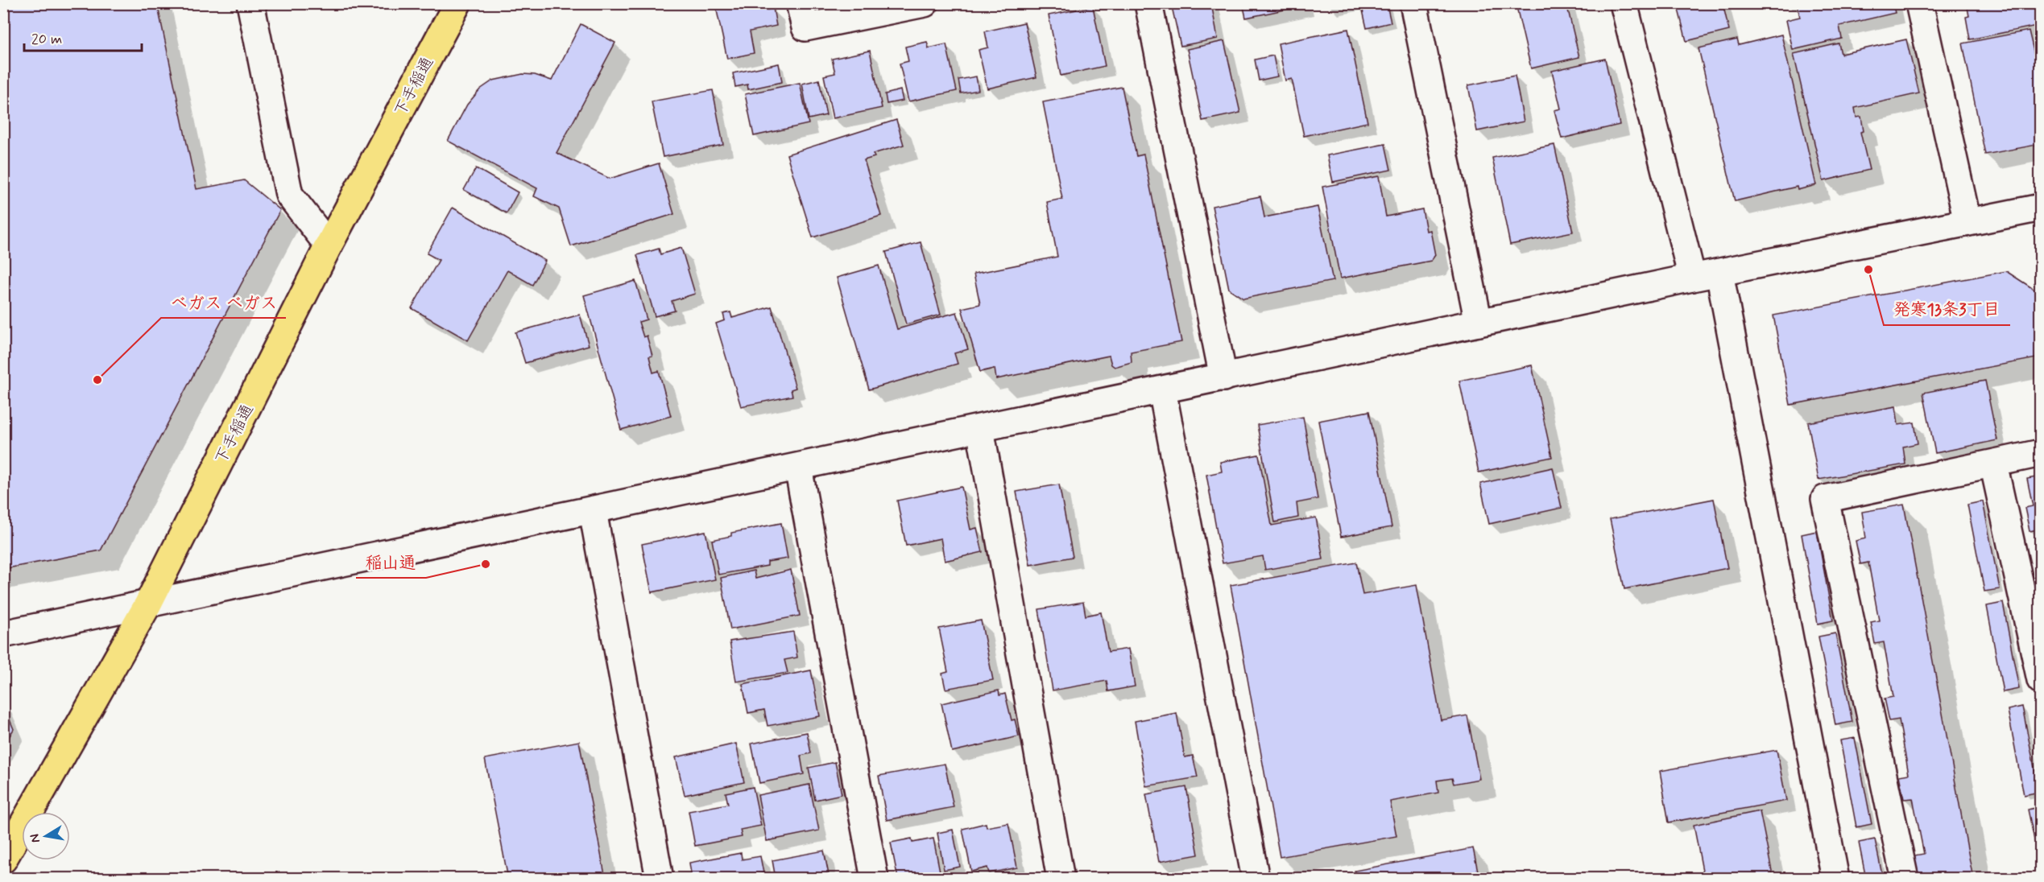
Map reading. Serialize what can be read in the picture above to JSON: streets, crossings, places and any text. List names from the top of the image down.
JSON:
{
  "streets": {
    "main road": ["下手稲通"]
  },
  "places": ["発寒13条3丁目", "ベガス ベガス", "稲山通"],
  "scale_bar": "20 m",
  "north": "left"
}
